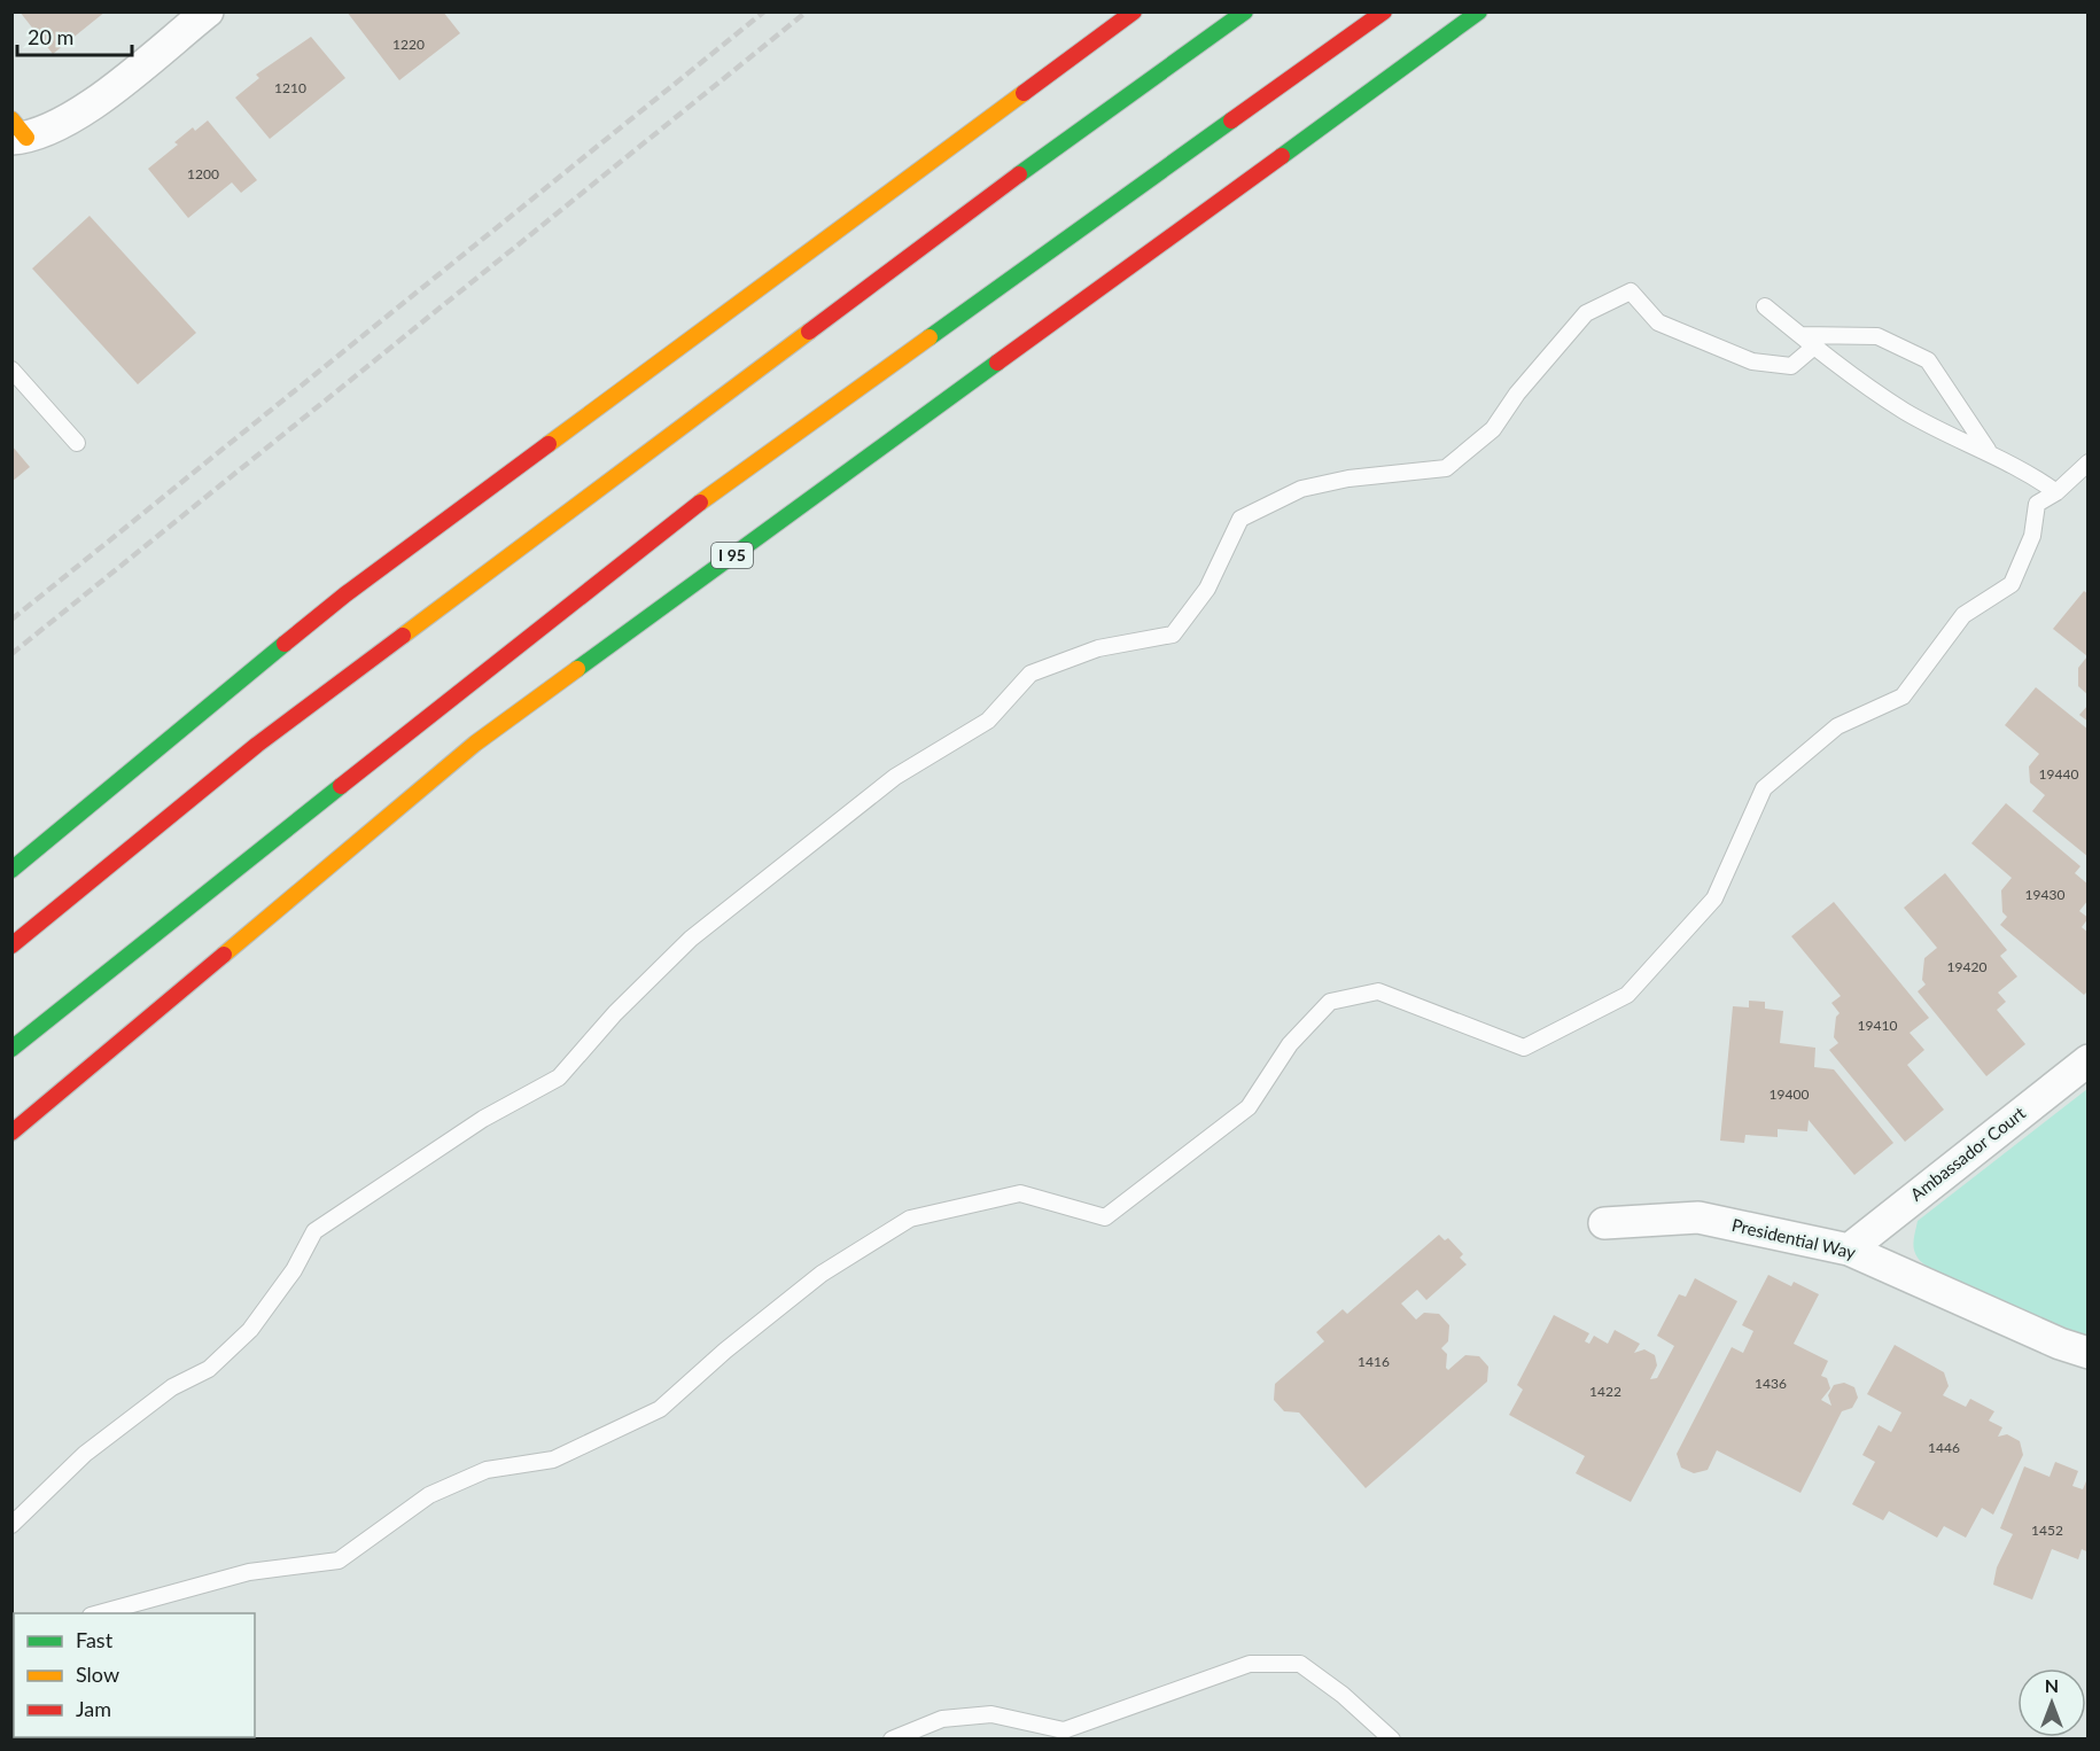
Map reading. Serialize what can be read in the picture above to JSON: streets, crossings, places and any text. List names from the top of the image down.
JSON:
{
  "streets": {
    "highway": ["I 95"],
    "street": ["Ambassador Court", "Presidential Way"]
  },
  "crossings": [
    ["Ambassador Court", "Presidential Way"]
  ],
  "house_numbers": [
    "1220",
    "1210",
    "1200",
    "19440",
    "19430",
    "19420",
    "19410",
    "19400",
    "1416",
    "1436",
    "1422",
    "1446",
    "1452"
  ],
  "legend": ["Fast", "Slow", "Jam"],
  "scale_bar": "20 m",
  "north": "top"
}
